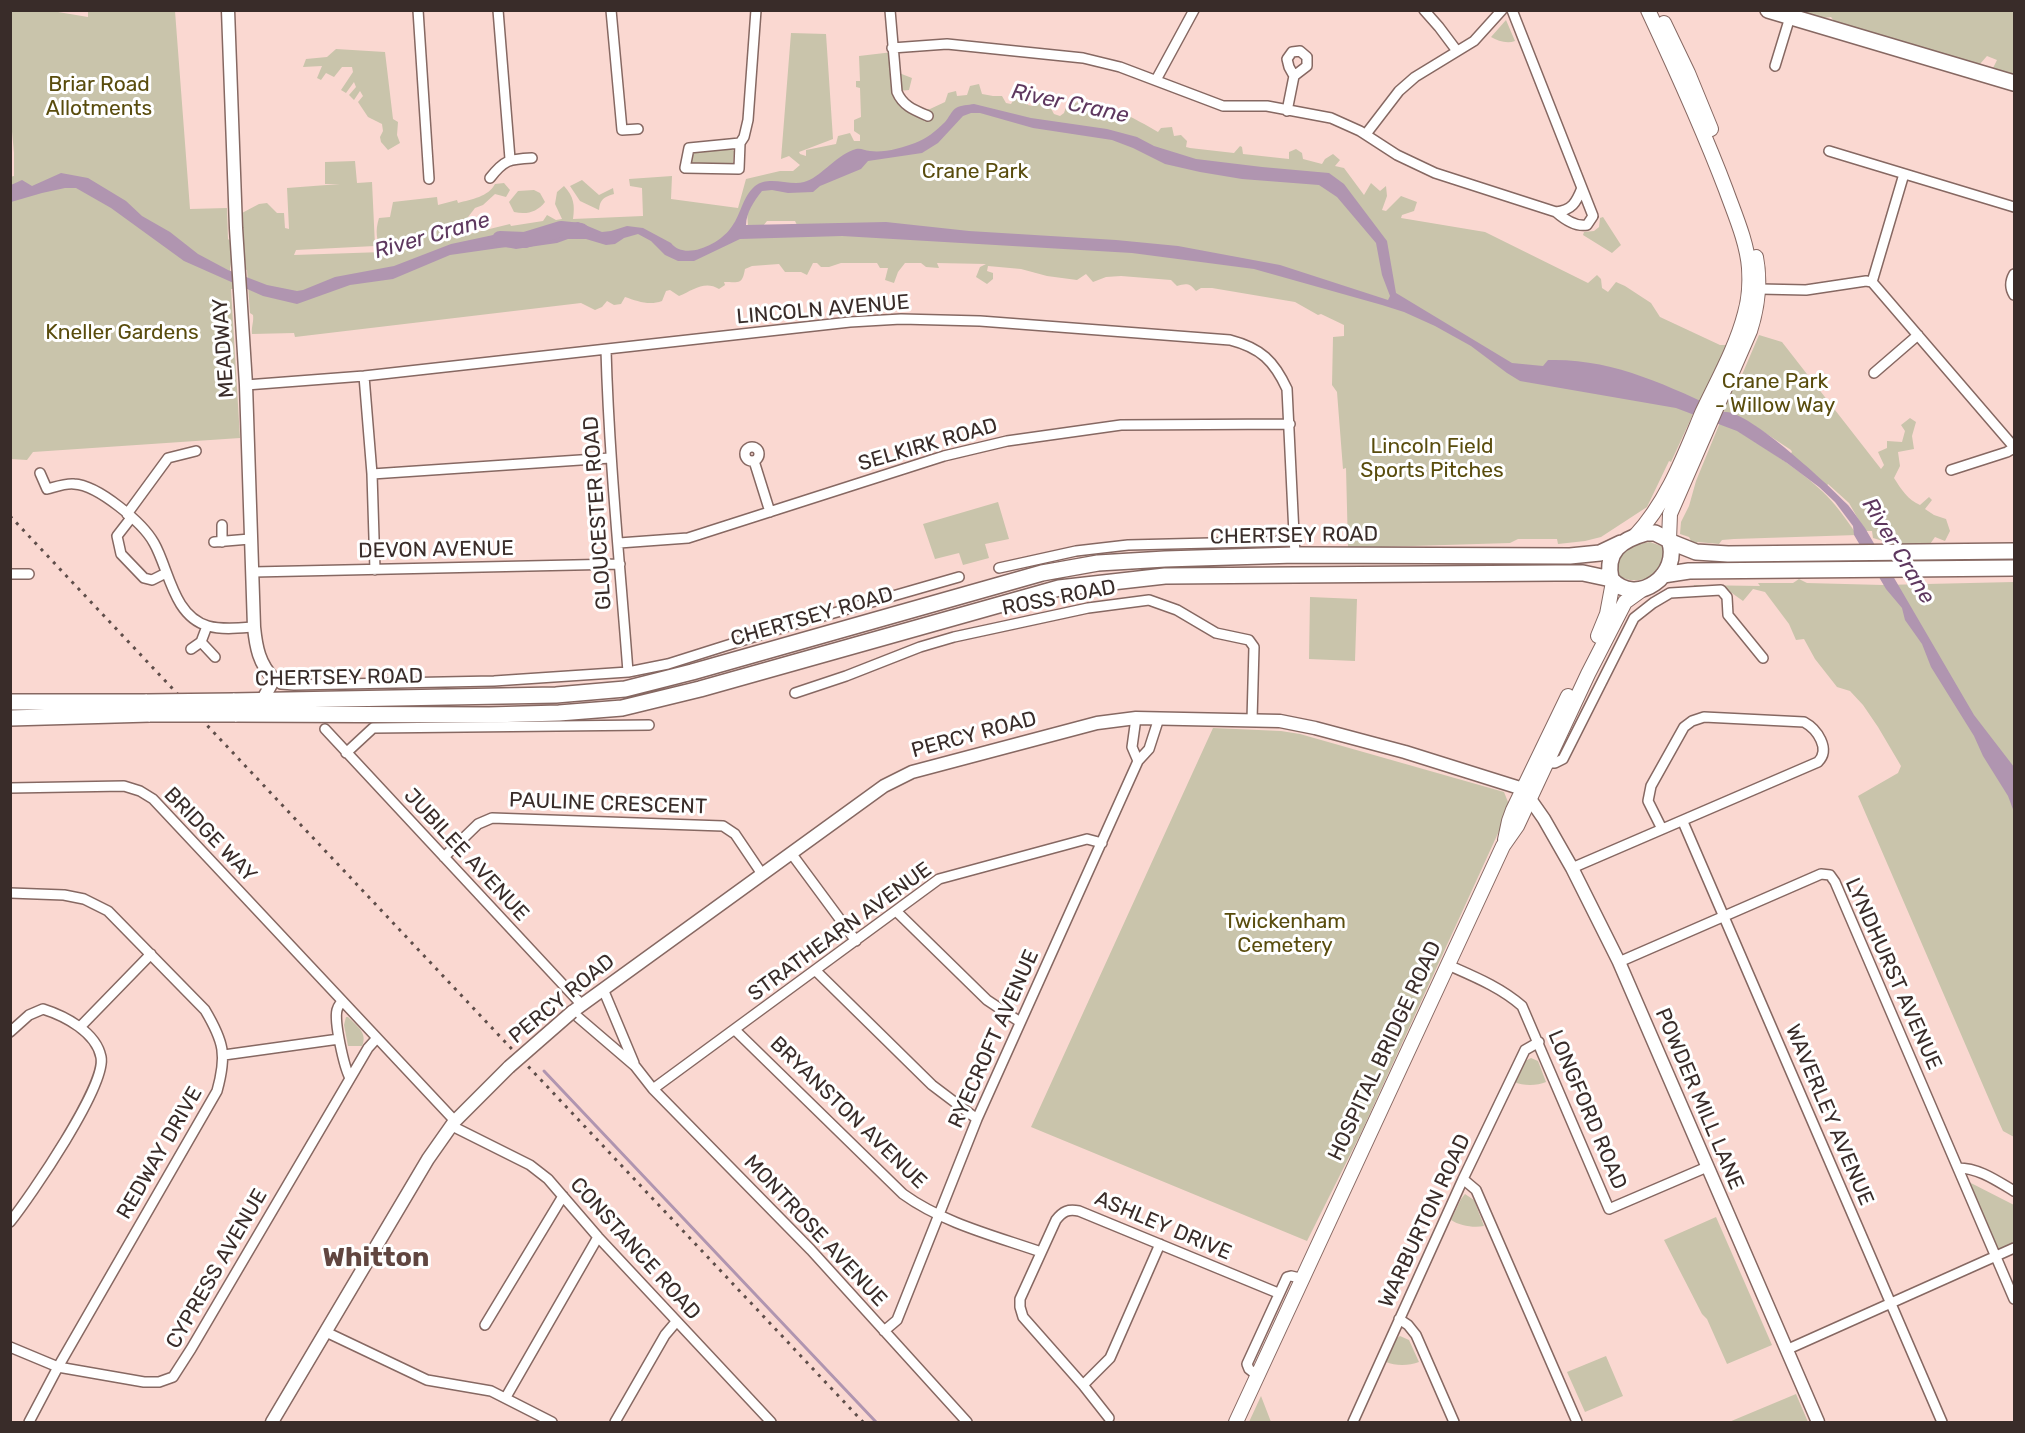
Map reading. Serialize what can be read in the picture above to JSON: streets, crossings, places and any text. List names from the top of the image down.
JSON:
{
  "streets": {
    "main road": ["CHERTSEY ROAD", "HOSPITAL BRIDGE ROAD"],
    "street": [
      "LINCOLN AVENUE",
      "MEADWAY",
      "SELKIRK ROAD",
      "GLOUCESTER ROAD",
      "DEVON AVENUE",
      "ROSS ROAD",
      "PERCY ROAD",
      "PAULINE CRESCENT",
      "BRIDGE WAY",
      "JUBILEE AVENUE",
      "STRATHEARN AVENUE",
      "LYNDHURST AVENUE",
      "RYECROFT AVENUE",
      "POWDER MILL LANE",
      "LONGFORD ROAD",
      "BRYANSTON AVENUE",
      "WAVERLEY AVENUE",
      "REDWAY DRIVE",
      "WARBURTON ROAD",
      "ASHLEY DRIVE",
      "MONTROSE AVENUE",
      "CONSTANCE ROAD",
      "CYPRESS AVENUE"
    ]
  },
  "crossings": [
    ["LINCOLN AVENUE", "MEADWAY"],
    ["LINCOLN AVENUE", "SELKIRK ROAD"],
    ["LINCOLN AVENUE", "GLOUCESTER ROAD"],
    ["LINCOLN AVENUE", "CHERTSEY ROAD"],
    ["MEADWAY", "CHERTSEY ROAD"],
    ["MEADWAY", "DEVON AVENUE"],
    ["SELKIRK ROAD", "GLOUCESTER ROAD"],
    ["GLOUCESTER ROAD", "CHERTSEY ROAD"],
    ["GLOUCESTER ROAD", "DEVON AVENUE"],
    ["CHERTSEY ROAD", "HOSPITAL BRIDGE ROAD"],
    ["ROSS ROAD", "PERCY ROAD"],
    ["PERCY ROAD", "PAULINE CRESCENT"],
    ["PERCY ROAD", "BRIDGE WAY"],
    ["PERCY ROAD", "JUBILEE AVENUE"],
    ["PERCY ROAD", "RYECROFT AVENUE"],
    ["PERCY ROAD", "HOSPITAL BRIDGE ROAD"],
    ["PERCY ROAD", "POWDER MILL LANE"],
    ["PERCY ROAD", "MONTROSE AVENUE"],
    ["PERCY ROAD", "CONSTANCE ROAD"],
    ["PAULINE CRESCENT", "JUBILEE AVENUE"],
    ["BRIDGE WAY", "CONSTANCE ROAD"],
    ["BRIDGE WAY", "CYPRESS AVENUE"],
    ["JUBILEE AVENUE", "MONTROSE AVENUE"],
    ["STRATHEARN AVENUE", "RYECROFT AVENUE"],
    ["STRATHEARN AVENUE", "BRYANSTON AVENUE"],
    ["STRATHEARN AVENUE", "MONTROSE AVENUE"],
    ["LYNDHURST AVENUE", "POWDER MILL LANE"],
    ["LYNDHURST AVENUE", "WAVERLEY AVENUE"],
    ["RYECROFT AVENUE", "BRYANSTON AVENUE"],
    ["RYECROFT AVENUE", "MONTROSE AVENUE"],
    ["HOSPITAL BRIDGE ROAD", "POWDER MILL LANE"],
    ["HOSPITAL BRIDGE ROAD", "LONGFORD ROAD"],
    ["POWDER MILL LANE", "LONGFORD ROAD"],
    ["LONGFORD ROAD", "WARBURTON ROAD"],
    ["BRYANSTON AVENUE", "ASHLEY DRIVE"],
    ["REDWAY DRIVE", "CYPRESS AVENUE"]
  ],
  "districts": ["Whitton"],
  "water": ["River Crane"],
  "parks": [
    "Briar Road Allotments",
    "Crane Park",
    "Kneller Gardens",
    "Crane Park - Willow Way",
    "Lincoln Field Sports Pitches",
    "Twickenham Cemetery"
  ]
}
